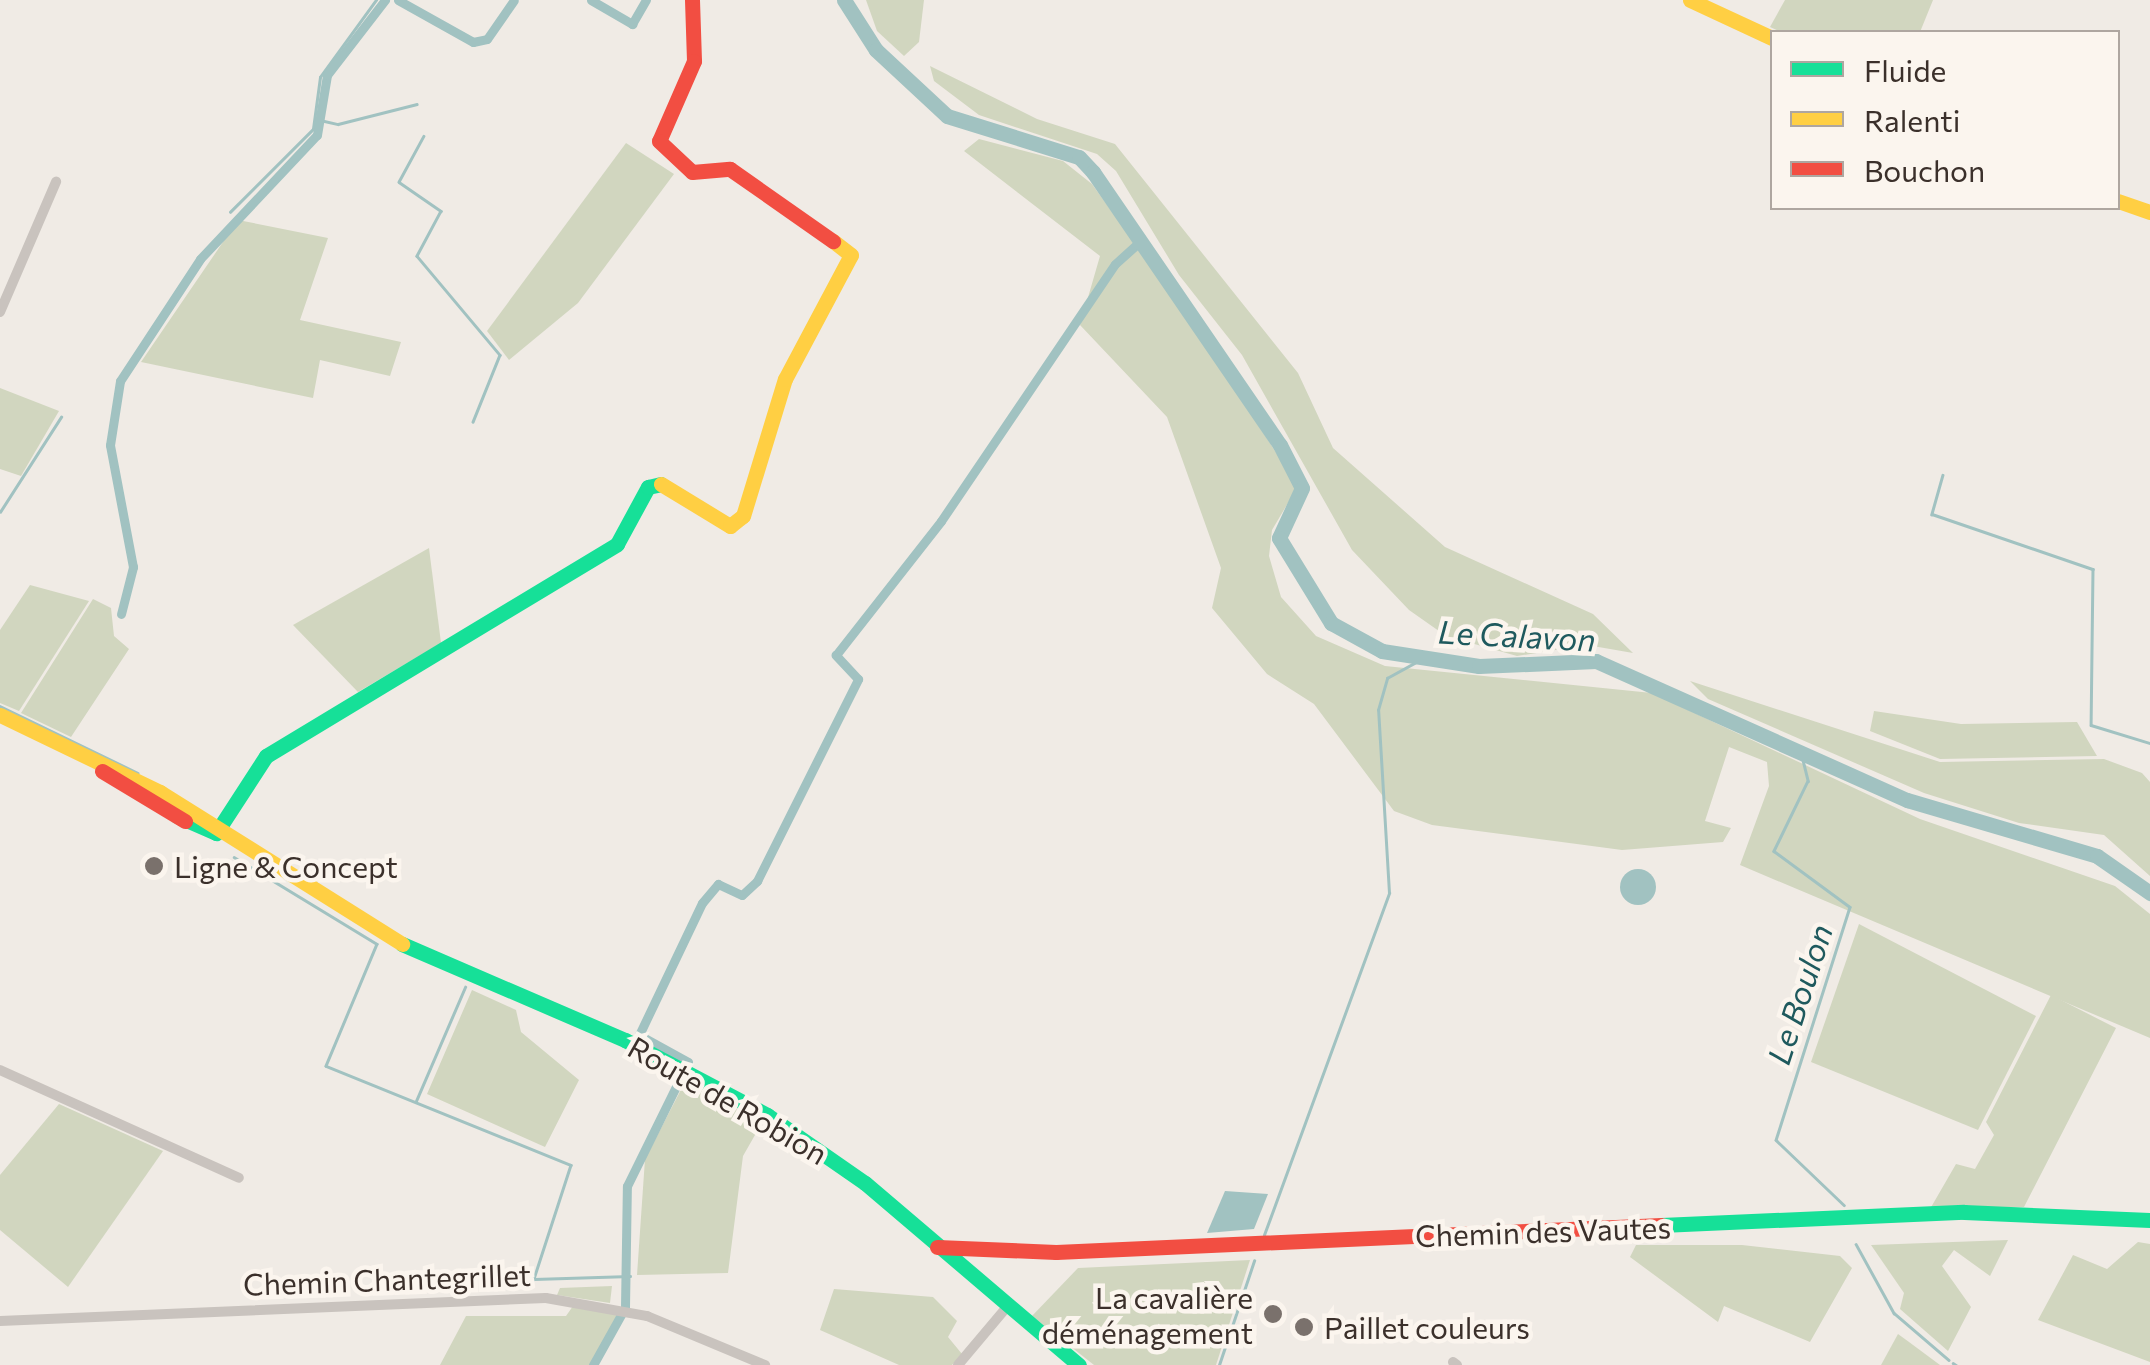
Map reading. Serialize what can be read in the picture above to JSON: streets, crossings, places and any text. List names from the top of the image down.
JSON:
{
  "streets": {
    "street": ["Route de Robion", "Chemin des Vautes", "Chemin Chantegrillet"]
  },
  "crossings": [
    ["Route de Robion", "Chemin des Vautes"]
  ],
  "water": ["Le Calavon", "Le Boulon"],
  "places": ["Ligne & Concept", "La cavalière déménagement", "Paillet couleurs"],
  "legend": ["Fluide", "Ralenti", "Bouchon"]
}
